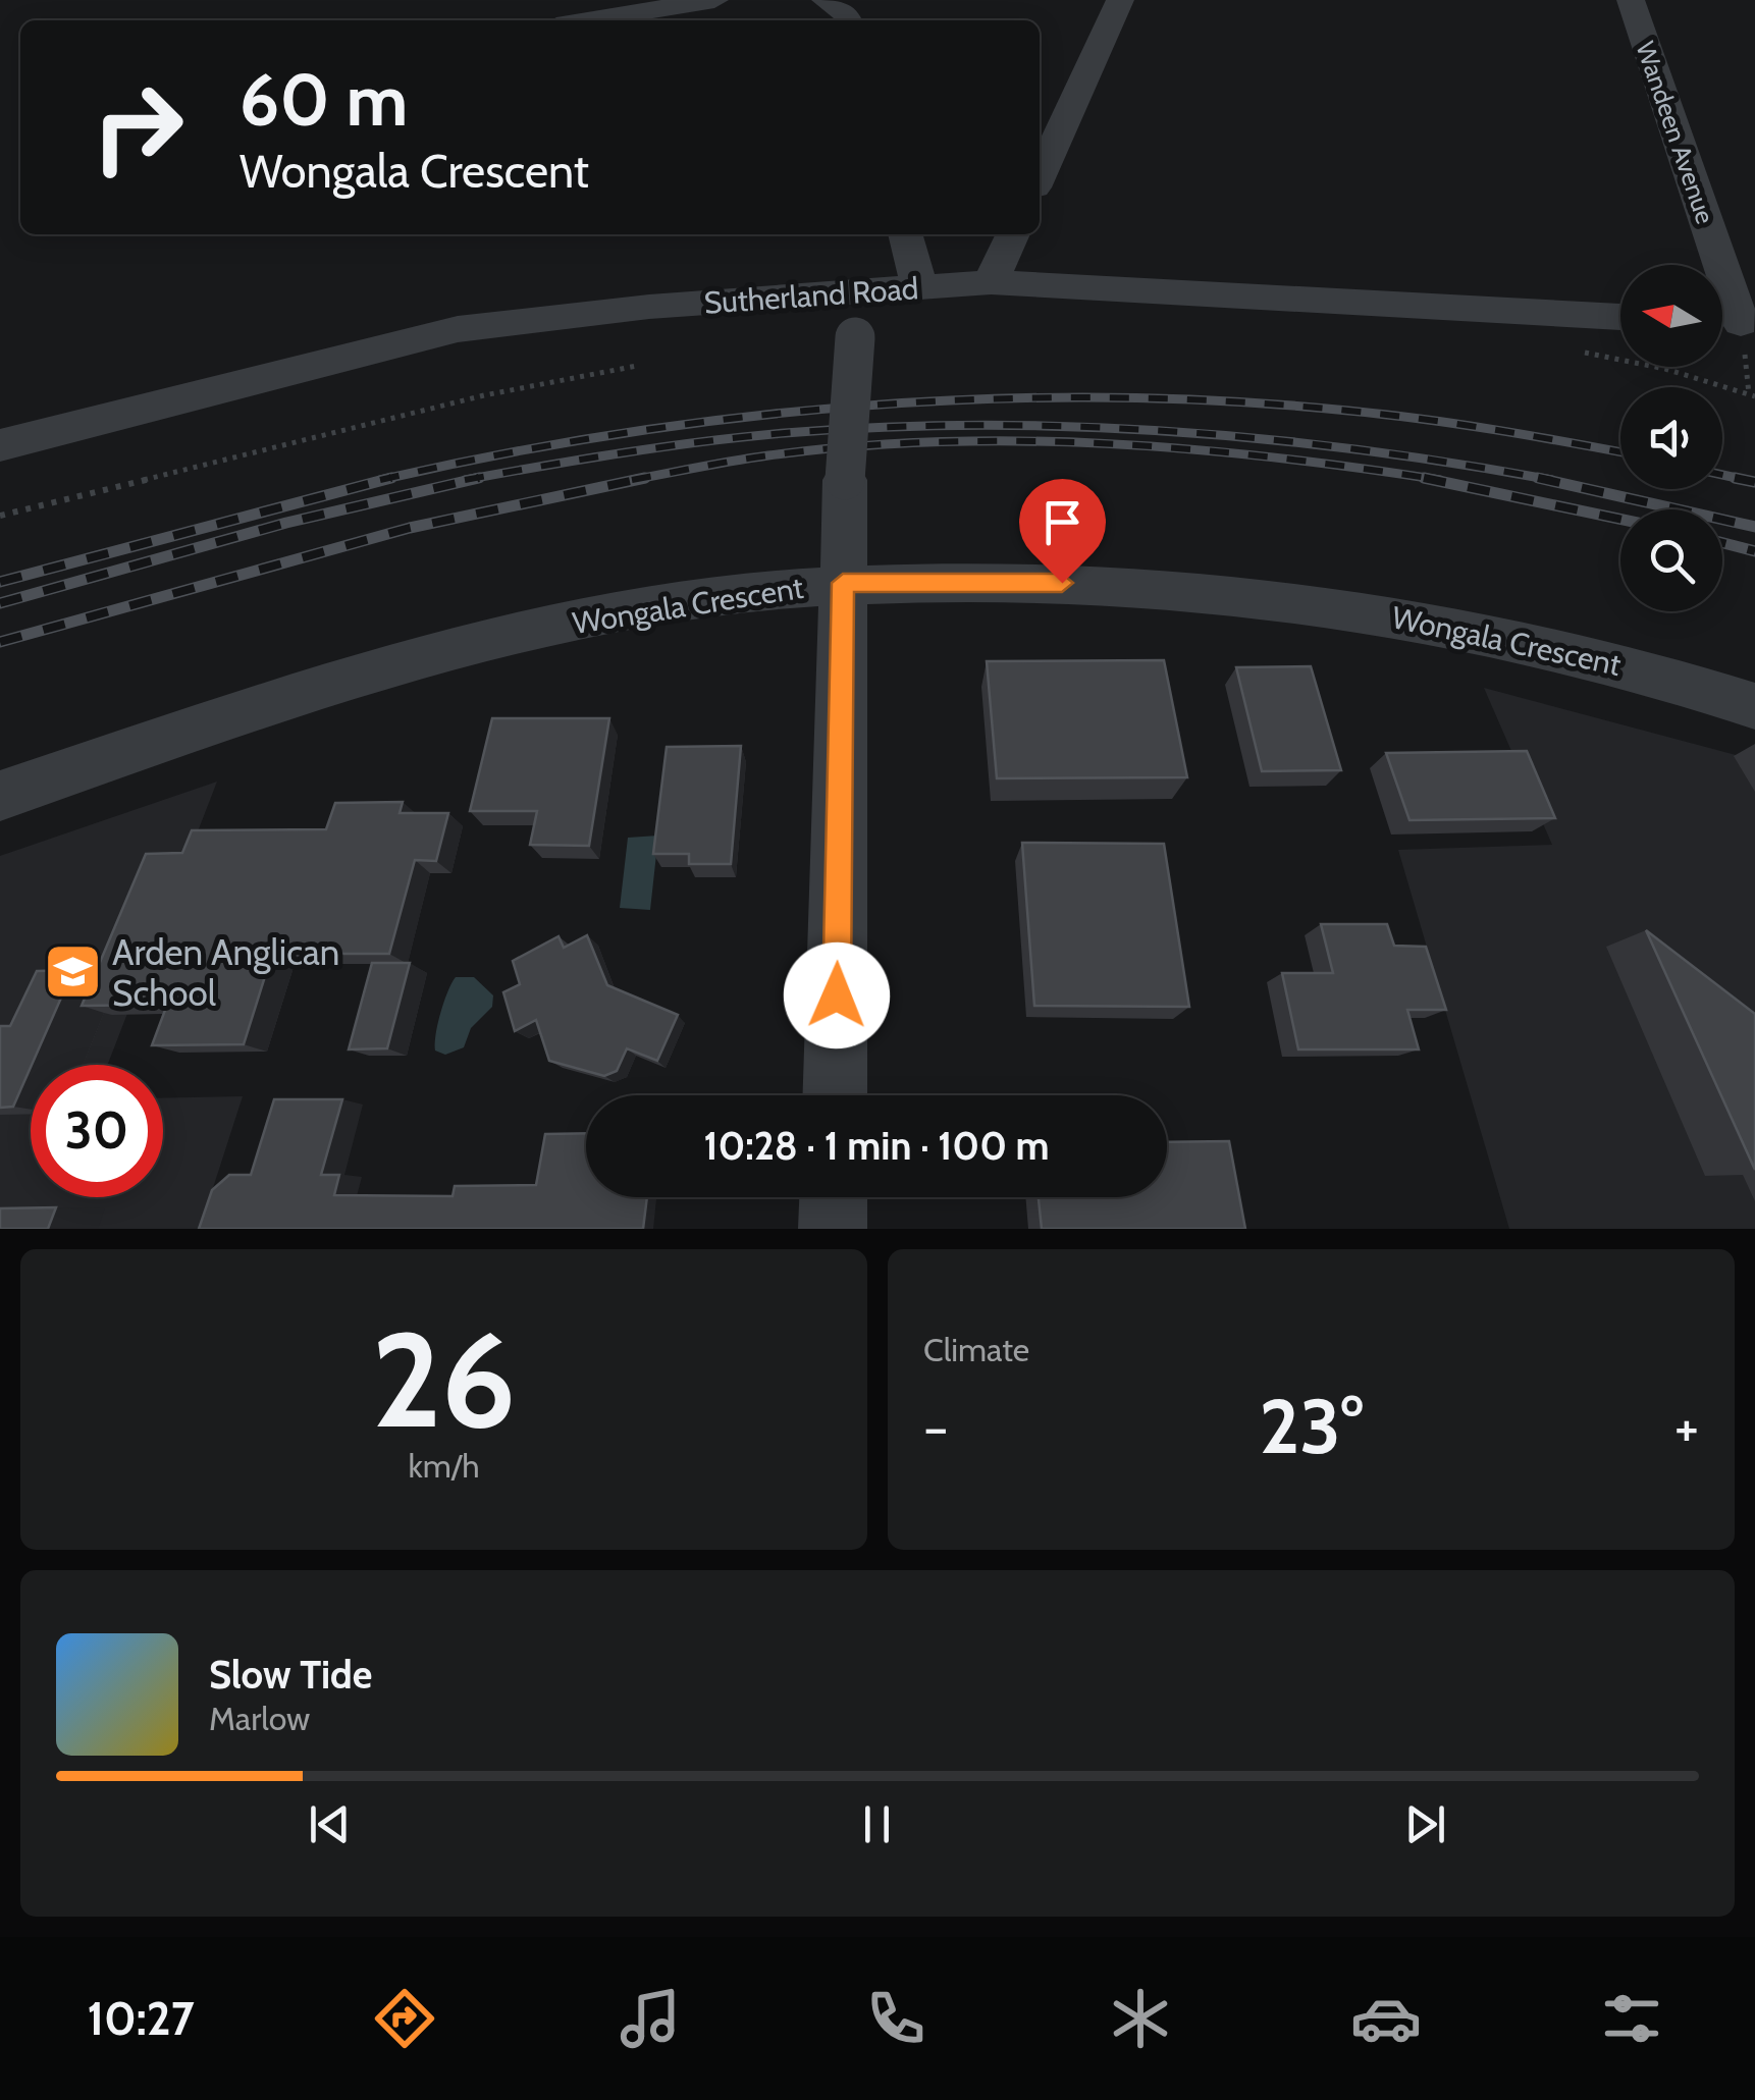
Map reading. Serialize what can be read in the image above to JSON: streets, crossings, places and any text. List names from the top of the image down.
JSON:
{
  "streets": {
    "street": ["Wandeen Avenue", "Sutherland Road", "Wongala Crescent"]
  },
  "places": {
    "school or university": ["Arden Anglican School"]
  },
  "north": "left",
  "page": {
    "turn": ["60 m", "Wongala Crescent"],
    "limit": "30",
    "trip": "10:28 · 1 min · 100 m",
    "tile": [
      ["26", "km/h"],
      "Climate"
    ],
    "heat": ["−", "23°", "+"],
    "song": ["Slow Tide", "Marlow"],
    "tabs": "10:27"
  }
}
